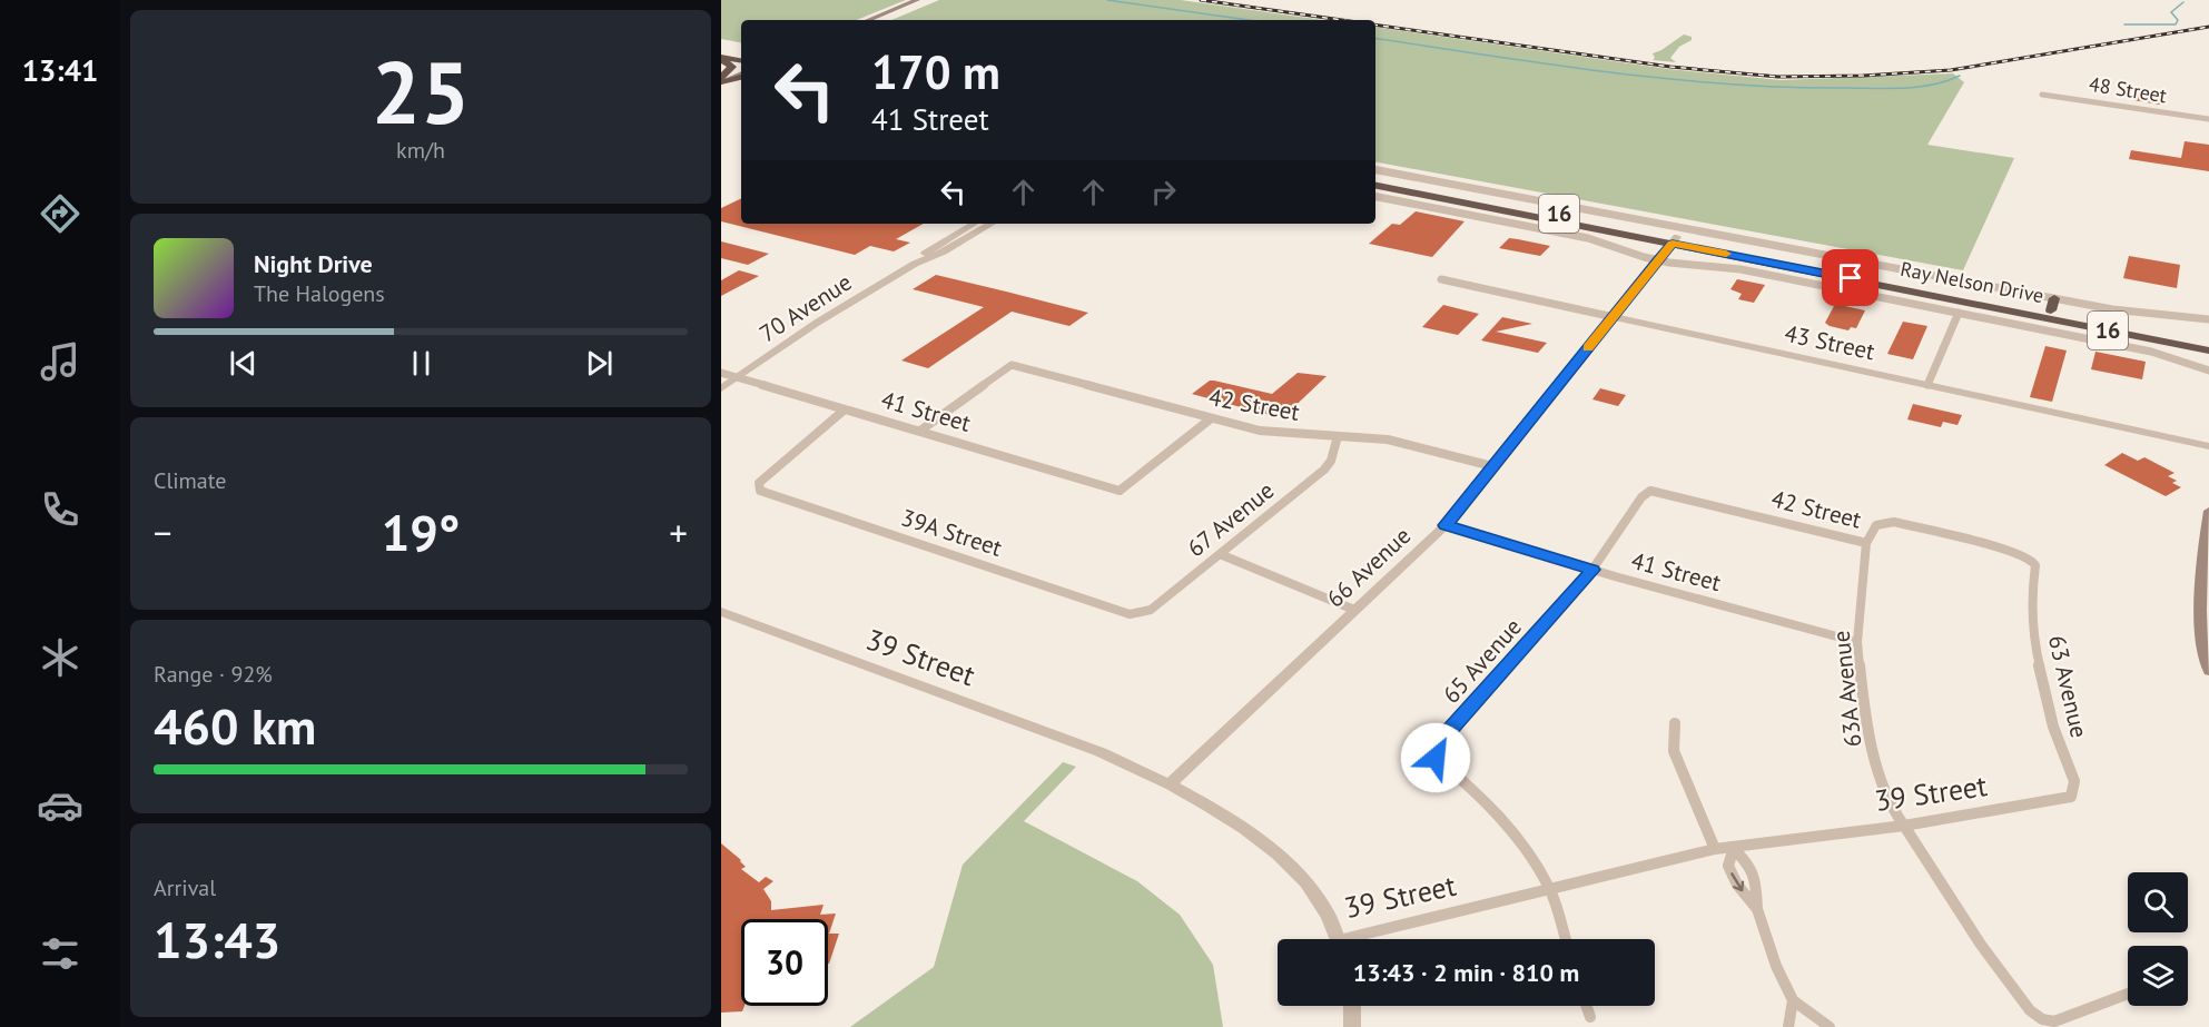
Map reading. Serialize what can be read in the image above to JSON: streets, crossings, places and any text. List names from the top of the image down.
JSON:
{
  "streets": {
    "highway": ["16", "Ray Nelson Drive"],
    "street": [
      "48 Street",
      "70 Avenue",
      "43 Street",
      "42 Street",
      "41 Street",
      "67 Avenue",
      "39A Street",
      "66 Avenue",
      "39 Street",
      "65 Avenue",
      "63 Avenue",
      "63A Avenue"
    ]
  },
  "crossings": [
    ["Ray Nelson Drive", "66 Avenue"],
    ["70 Avenue", "41 Street"],
    ["43 Street", "66 Avenue"],
    ["42 Street", "41 Street"],
    ["42 Street", "67 Avenue"],
    ["42 Street", "66 Avenue"],
    ["42 Street", "65 Avenue"],
    ["42 Street", "63 Avenue"],
    ["42 Street", "63A Avenue"],
    ["41 Street", "39A Street"],
    ["41 Street", "66 Avenue"],
    ["41 Street", "65 Avenue"],
    ["41 Street", "63A Avenue"],
    ["67 Avenue", "39A Street"],
    ["66 Avenue", "39 Street"],
    ["39 Street", "65 Avenue"],
    ["39 Street", "63 Avenue"],
    ["39 Street", "63A Avenue"]
  ],
  "page": {
    "tabs": "13:41",
    "tile": [
      ["25", "km/h"],
      "Climate",
      ["Range · 92%", "460 km"],
      ["Arrival", "13:43"]
    ],
    "turn": ["170 m", "41 Street"],
    "song": ["Night Drive", "The Halogens"],
    "heat": ["−", "19°", "+"],
    "limit": "30",
    "trip": "13:43 · 2 min · 810 m"
  }
}
